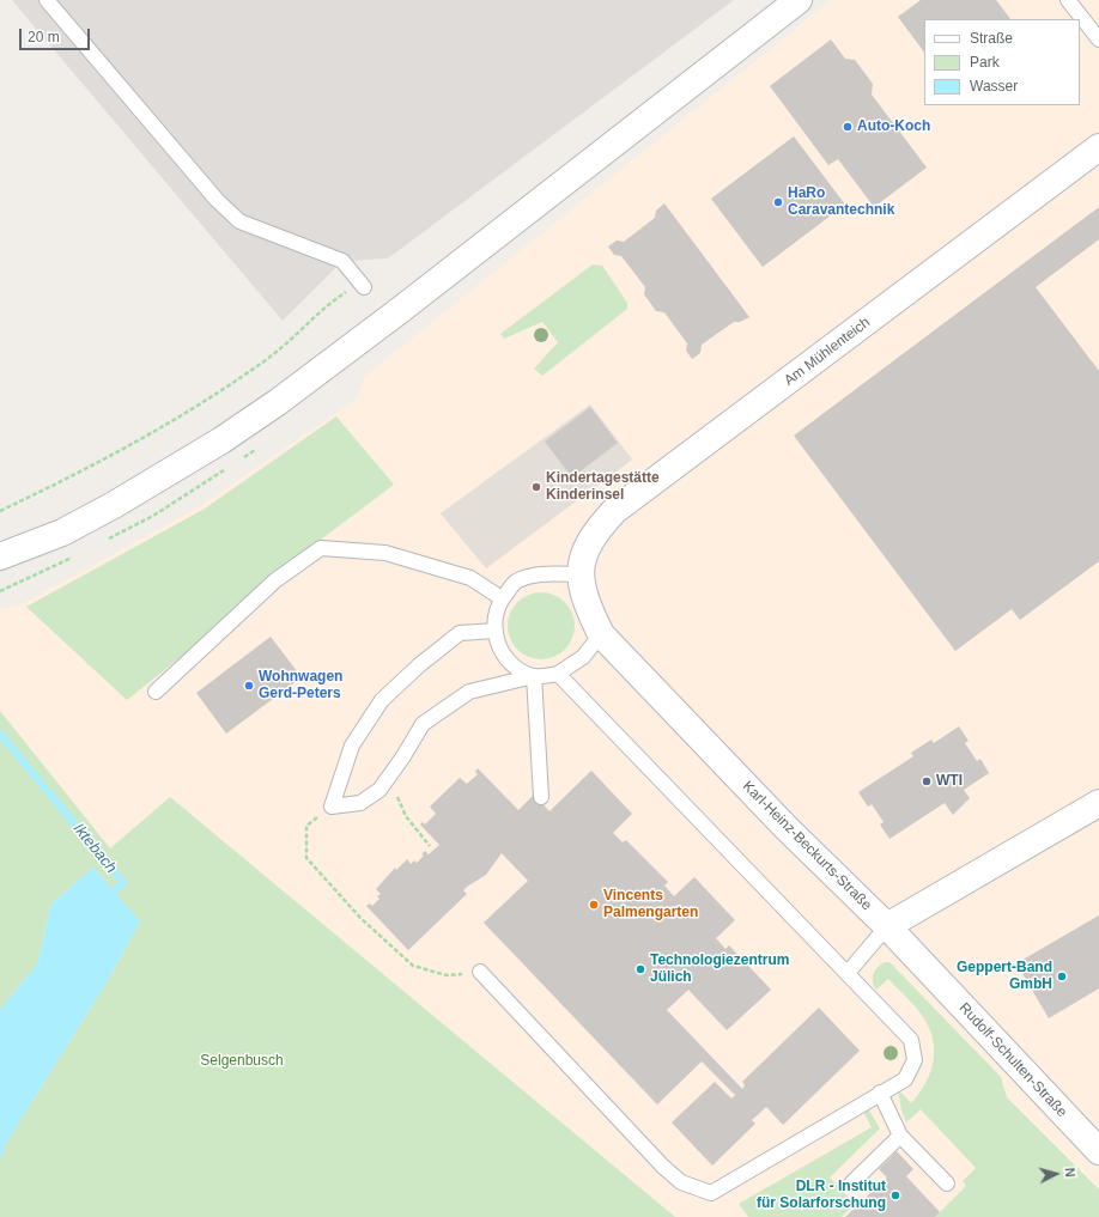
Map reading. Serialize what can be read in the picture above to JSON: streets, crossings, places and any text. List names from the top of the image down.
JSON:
{
  "streets": {
    "street": ["Am Mühlenteich", "Karl-Heinz-Beckurts-Straße", "Rudolf-Schulten-Straße"]
  },
  "crossings": [
    ["Am Mühlenteich", "Karl-Heinz-Beckurts-Straße"],
    ["Karl-Heinz-Beckurts-Straße", "Rudolf-Schulten-Straße"]
  ],
  "water": ["Iktebach"],
  "parks": ["Selgenbusch"],
  "places": [
    "Auto-Koch",
    "HaRo Caravantechnik",
    "Kindertagestätte Kinderinsel",
    "Wohnwagen Gerd-Peters",
    "WTI",
    "Vincents Palmengarten",
    "Technologiezentrum Jülich",
    "Geppert-Band GmbH",
    "DLR - Institut für Solarforschung"
  ],
  "legend": ["Straße", "Park", "Wasser"],
  "scale_bar": "20 m",
  "north": "right"
}
